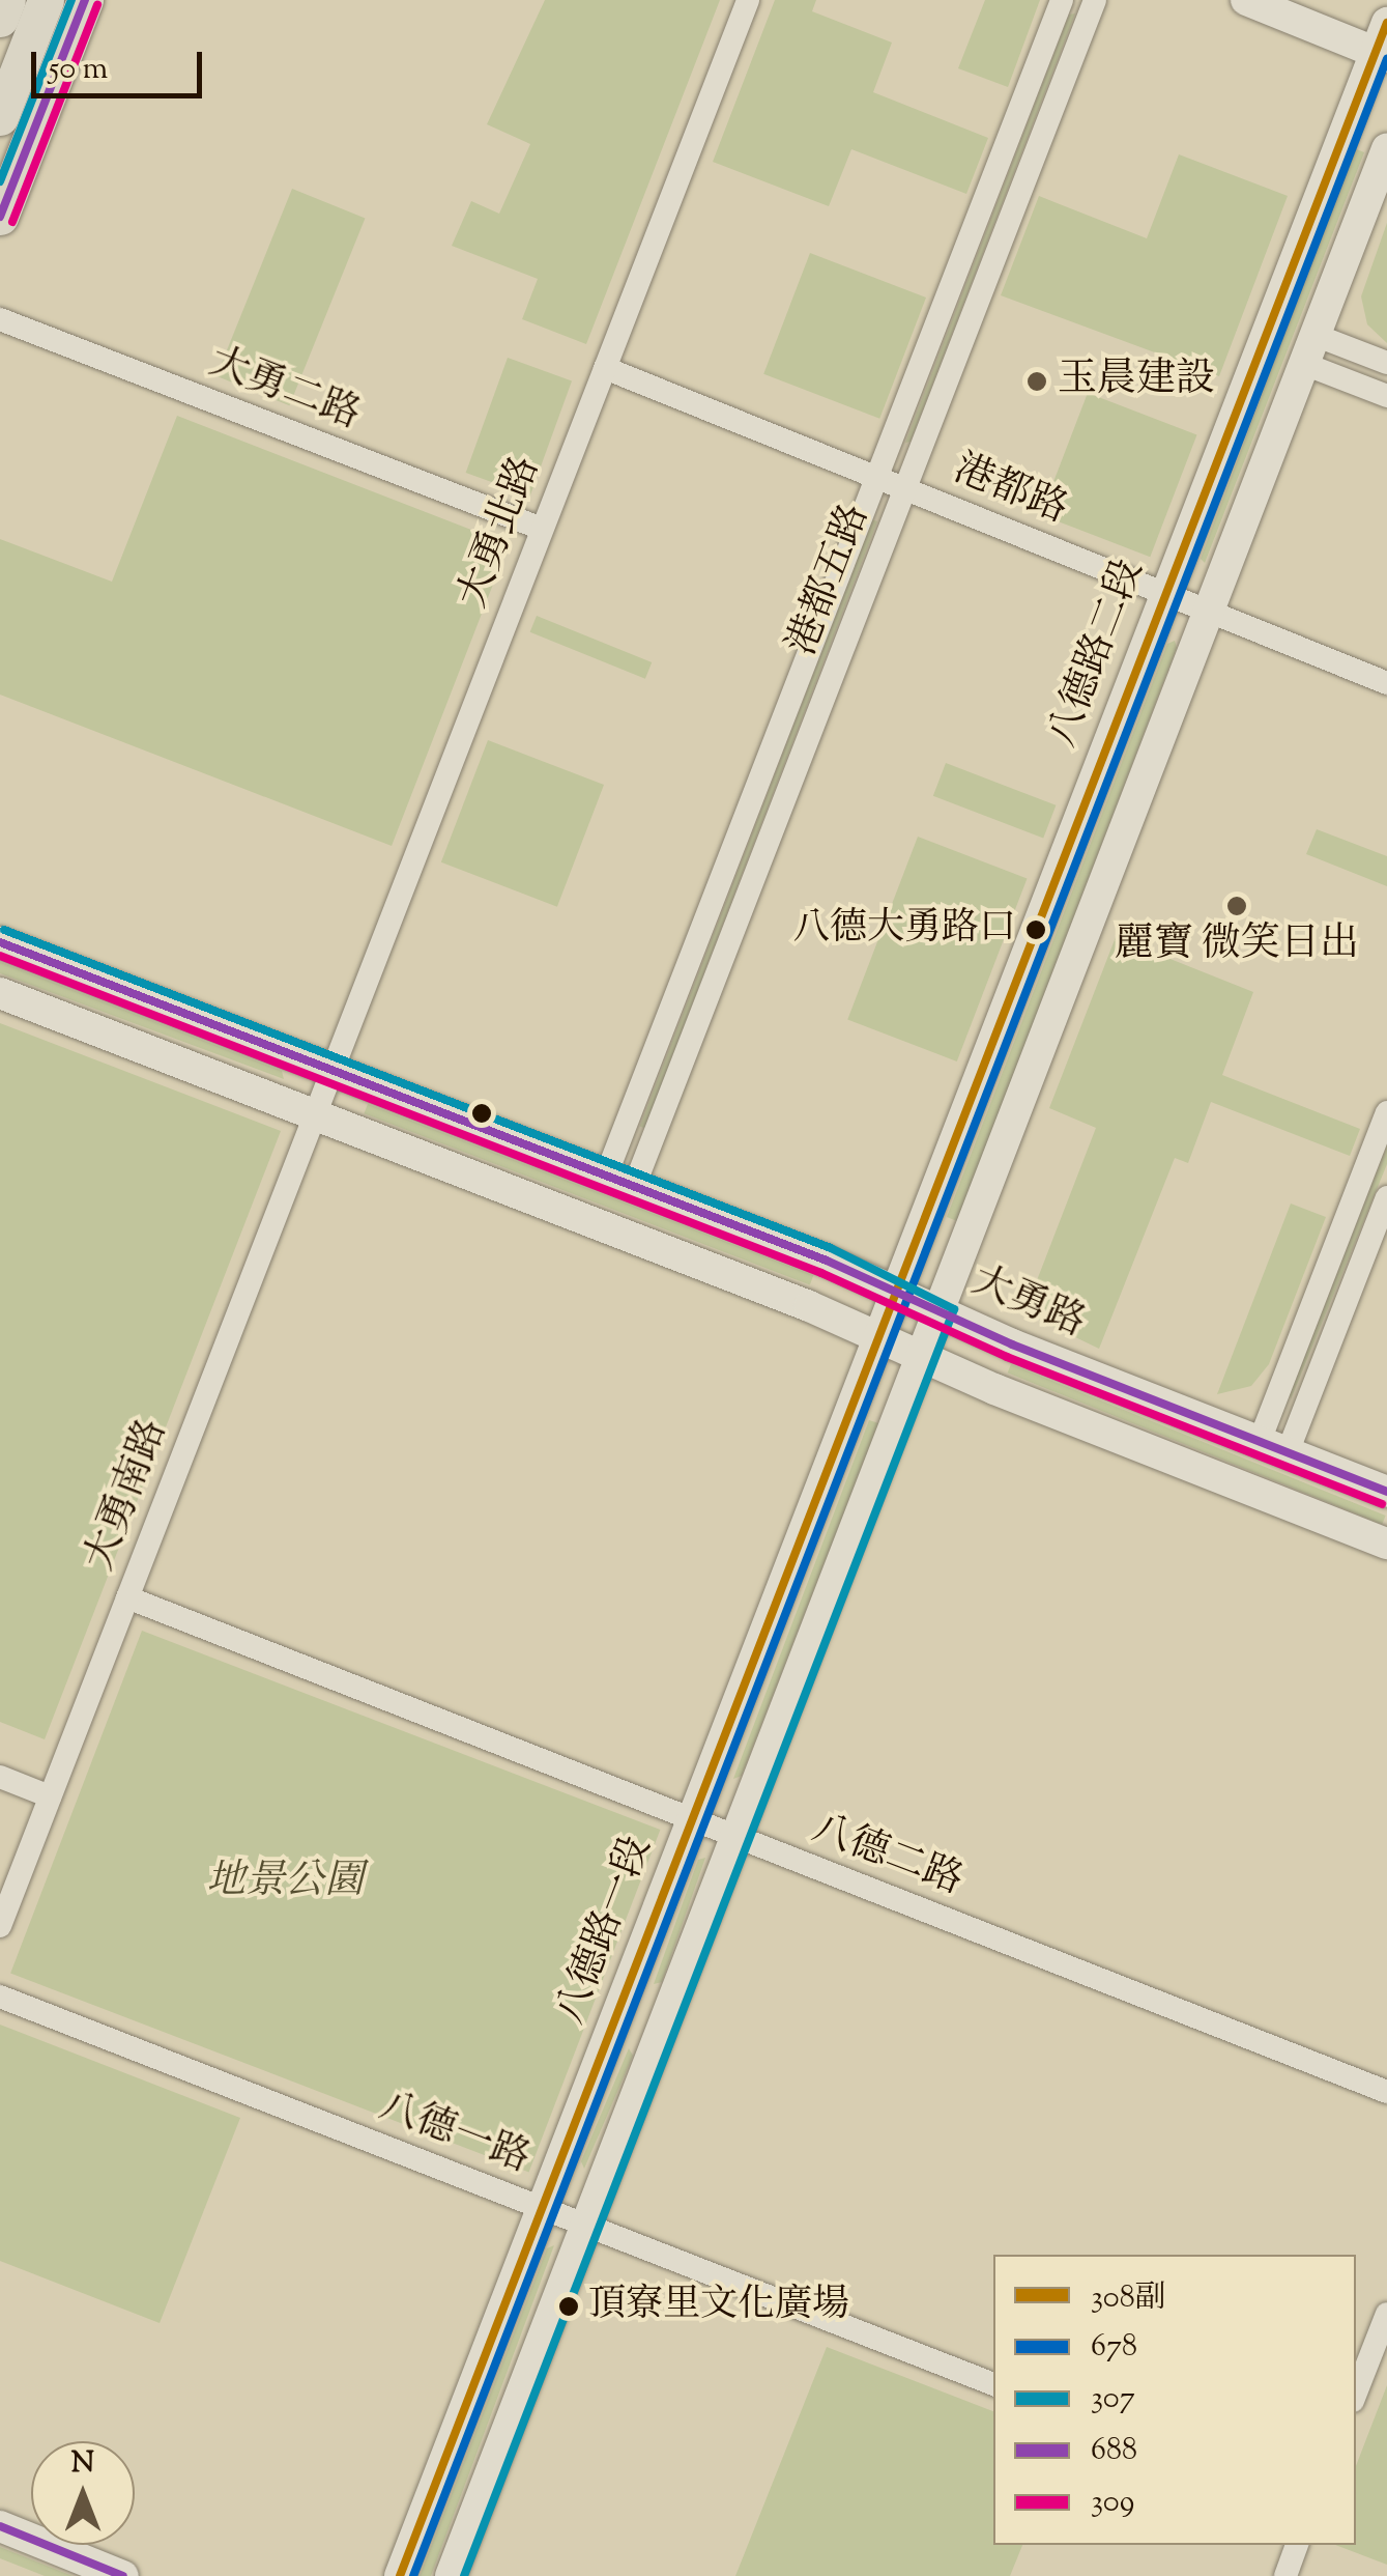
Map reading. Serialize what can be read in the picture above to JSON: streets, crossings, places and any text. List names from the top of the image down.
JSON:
{
  "streets": {
    "street": [
      "大勇二路",
      "港都路",
      "大勇北路",
      "港都五路",
      "八德路二段",
      "大勇路",
      "大勇南路",
      "八德二路",
      "八德路一段",
      "八德一路"
    ]
  },
  "crossings": [
    ["大勇二路", "大勇北路"],
    ["港都路", "大勇北路"],
    ["港都路", "港都五路"],
    ["港都路", "八德路二段"],
    ["大勇北路", "大勇路"],
    ["大勇北路", "大勇南路"],
    ["港都五路", "大勇路"],
    ["八德路二段", "大勇路"],
    ["八德路二段", "八德路一段"],
    ["大勇路", "大勇南路"],
    ["大勇路", "八德路一段"],
    ["大勇南路", "八德二路"],
    ["八德二路", "八德路一段"],
    ["八德路一段", "八德一路"]
  ],
  "parks": ["地景公園"],
  "places": [
    "玉晨建設",
    "麗寶 微笑日出",
    "八德大勇路口",
    "頂寮里文化廣場"
  ],
  "lines": [
    "transit line 307",
    "transit line 688",
    "transit line 309",
    "transit line 308副",
    "transit line 678"
  ],
  "legend": [
    "308副",
    "678",
    "307",
    "688",
    "309"
  ],
  "scale_bar": "50 m",
  "north": "top"
}
